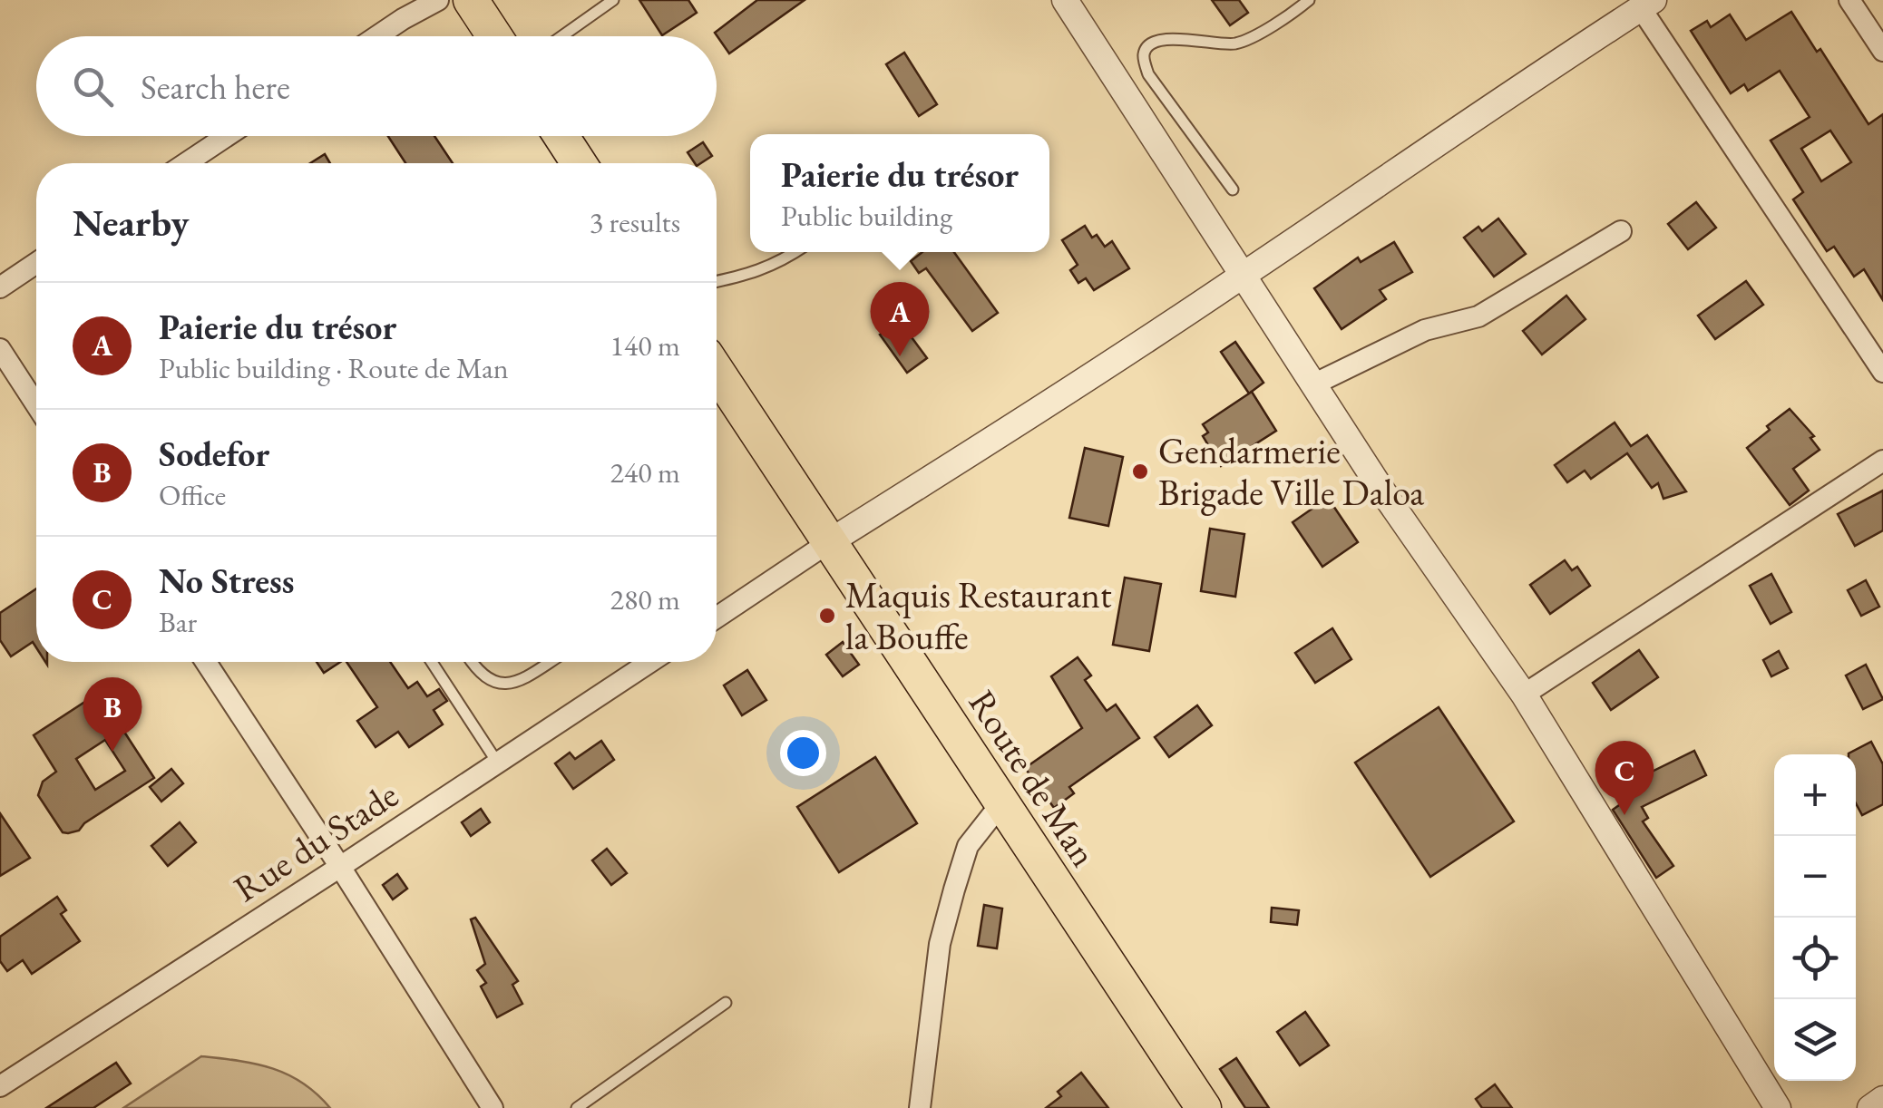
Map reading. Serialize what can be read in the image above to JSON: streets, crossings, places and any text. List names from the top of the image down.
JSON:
{
  "streets": {
    "highway": ["Route de Man"],
    "street": ["Rue du Stade"]
  },
  "places": ["Gendarmerie Brigade Ville Daloa", "Maquis Restaurant la Bouffe"],
  "page": {
    "search": "Search here",
    "popup": ["Paierie du trésor", "Public building"],
    "heading": ["Nearby", "3 results"],
    "list": [
      {
        "mark": "A",
        "name": "Paierie du trésor",
        "note": "Public building · Route de Man",
        "value": "140 m"
      },
      {
        "mark": "B",
        "name": "Sodefor",
        "note": "Office",
        "value": "240 m"
      },
      {
        "mark": "C",
        "name": "No Stress",
        "note": "Bar",
        "value": "280 m"
      }
    ],
    "pins": ["A", "B", "C"],
    "map_buttons": ["+", "−"]
  }
}
